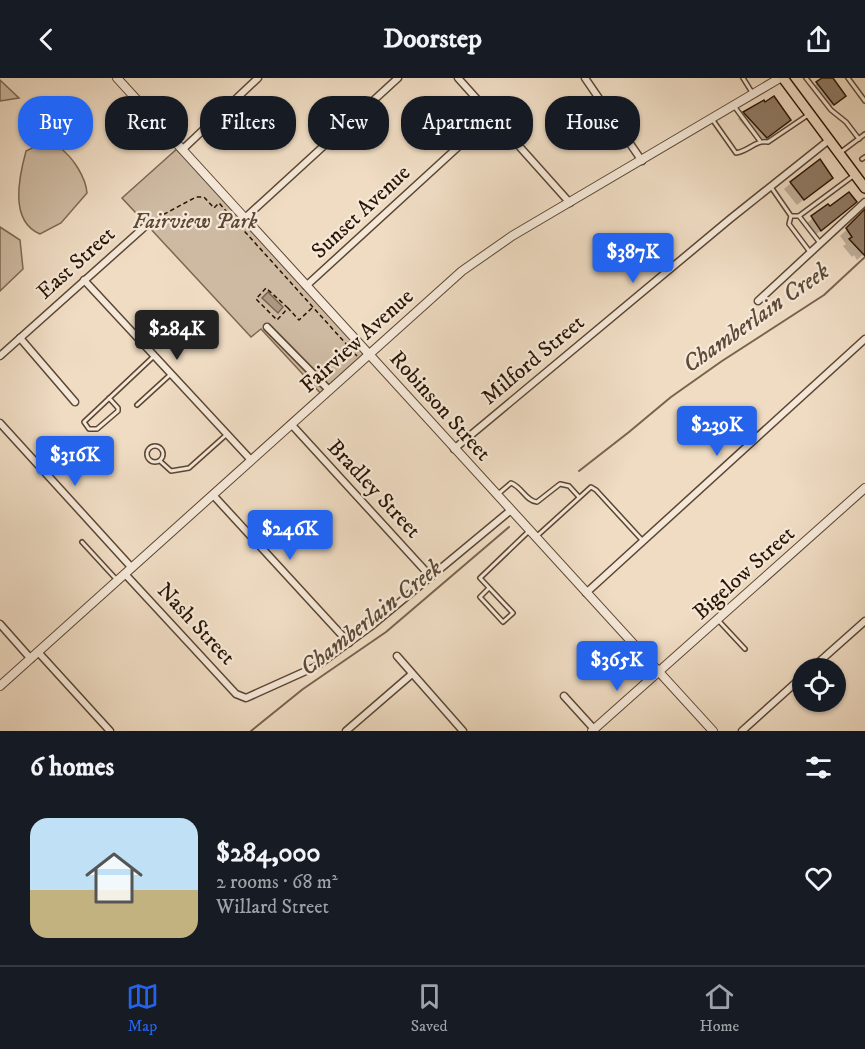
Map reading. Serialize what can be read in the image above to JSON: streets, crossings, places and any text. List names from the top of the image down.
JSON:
{
  "streets": {
    "street": [
      "Sunset Avenue",
      "East Street",
      "Fairview Avenue",
      "Milford Street",
      "Robinson Street",
      "Bradley Street",
      "Bigelow Street",
      "Nash Street"
    ]
  },
  "crossings": [
    ["Sunset Avenue", "Robinson Street"],
    ["Fairview Avenue", "Robinson Street"],
    ["Fairview Avenue", "Bradley Street"],
    ["Fairview Avenue", "Nash Street"],
    ["Milford Street", "Robinson Street"],
    ["Robinson Street", "Bigelow Street"]
  ],
  "water": ["Chamberlain Creek"],
  "parks": ["Fairview Park"],
  "page": {
    "header": "Doorstep",
    "chip": [
      "Buy",
      "Rent",
      "Filters",
      "New",
      "Apartment",
      "House"
    ],
    "price": [
      "$387K",
      "$284K",
      "$239K",
      "$316K",
      "$246K",
      "$365K"
    ],
    "heading": "6 homes",
    "list": [
      {
        "name": "$284,000",
        "note": "2 rooms · 68 m² · Willard Street"
      }
    ],
    "tabs": ["Map", "Saved", "Home"]
  }
}
